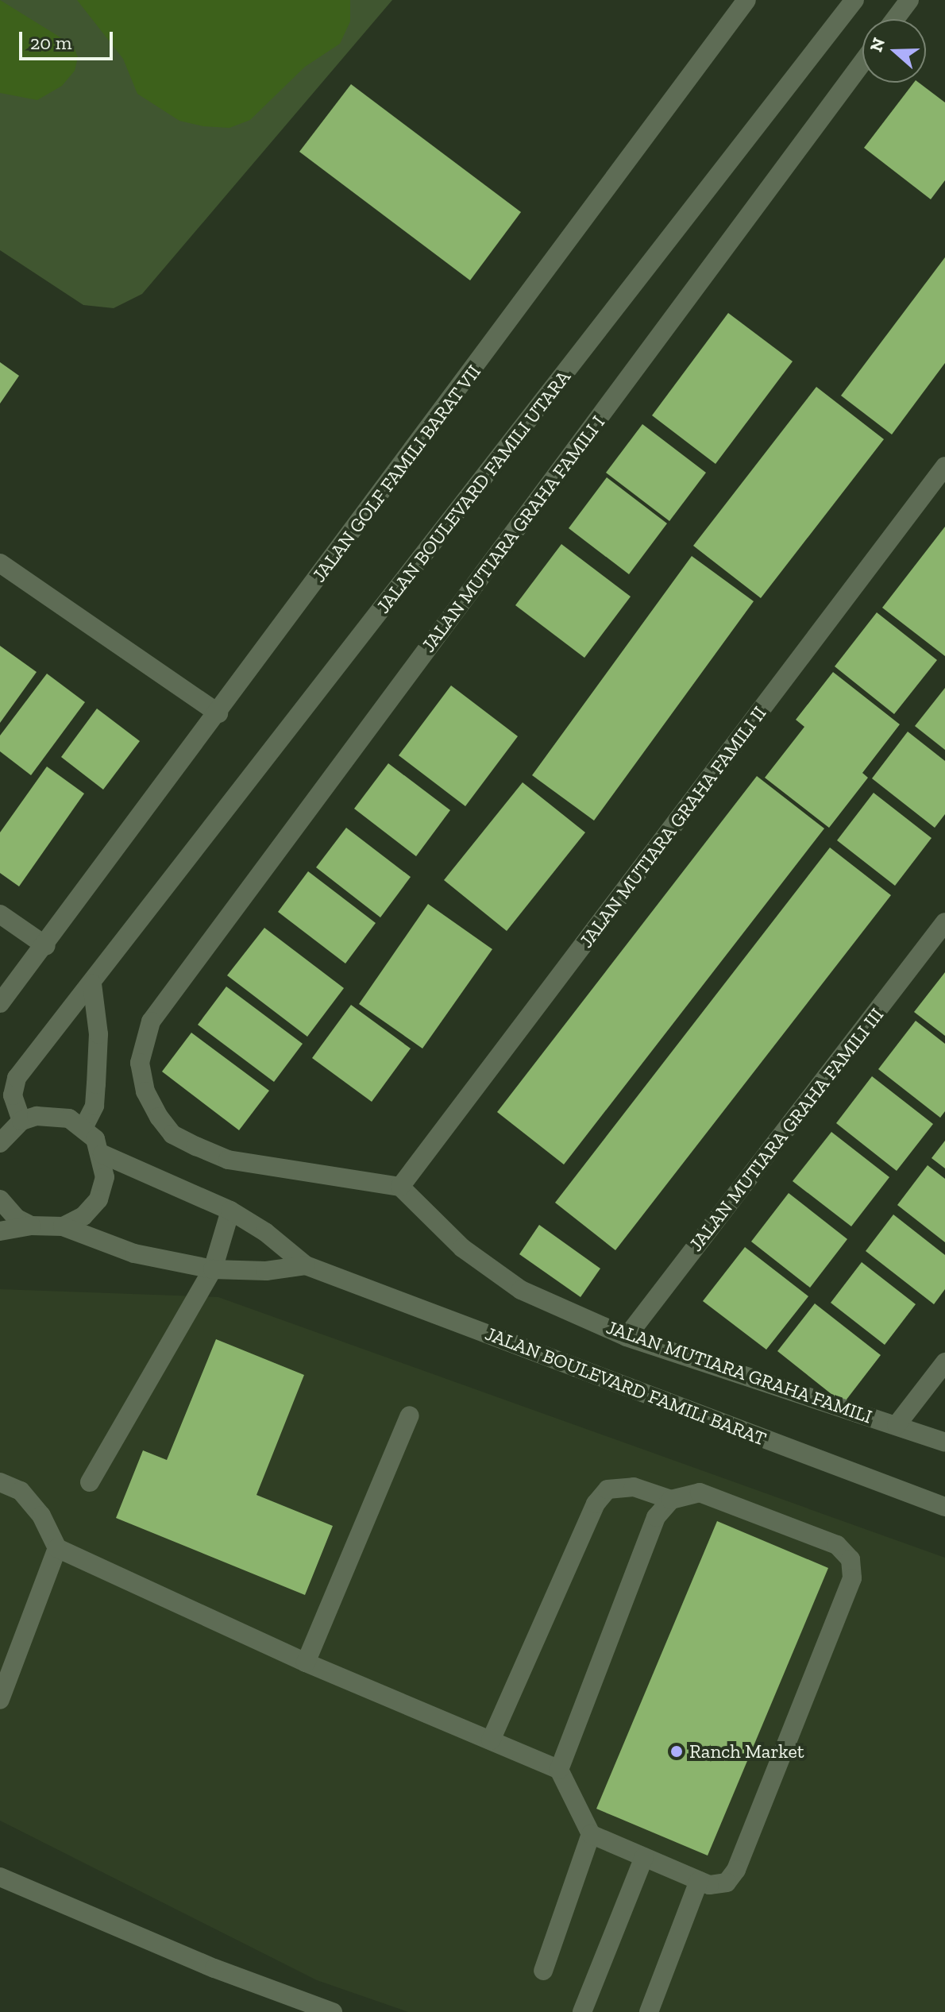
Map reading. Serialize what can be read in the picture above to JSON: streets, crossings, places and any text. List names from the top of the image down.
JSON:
{
  "streets": {
    "street": [
      "JALAN GOLF FAMILI BARAT VII",
      "JALAN BOULEVARD FAMILI UTARA",
      "JALAN MUTIARA GRAHA FAMILI I",
      "JALAN MUTIARA GRAHA FAMILI II",
      "JALAN MUTIARA GRAHA FAMILI III",
      "JALAN MUTIARA GRAHA FAMILI",
      "JALAN BOULEVARD FAMILI BARAT"
    ]
  },
  "crossings": [
    ["JALAN MUTIARA GRAHA FAMILI I", "JALAN MUTIARA GRAHA FAMILI II"],
    ["JALAN MUTIARA GRAHA FAMILI I", "JALAN MUTIARA GRAHA FAMILI"],
    ["JALAN MUTIARA GRAHA FAMILI II", "JALAN MUTIARA GRAHA FAMILI"],
    ["JALAN MUTIARA GRAHA FAMILI III", "JALAN MUTIARA GRAHA FAMILI"]
  ],
  "places": ["Ranch Market"],
  "scale_bar": "20 m",
  "north": "left"
}
